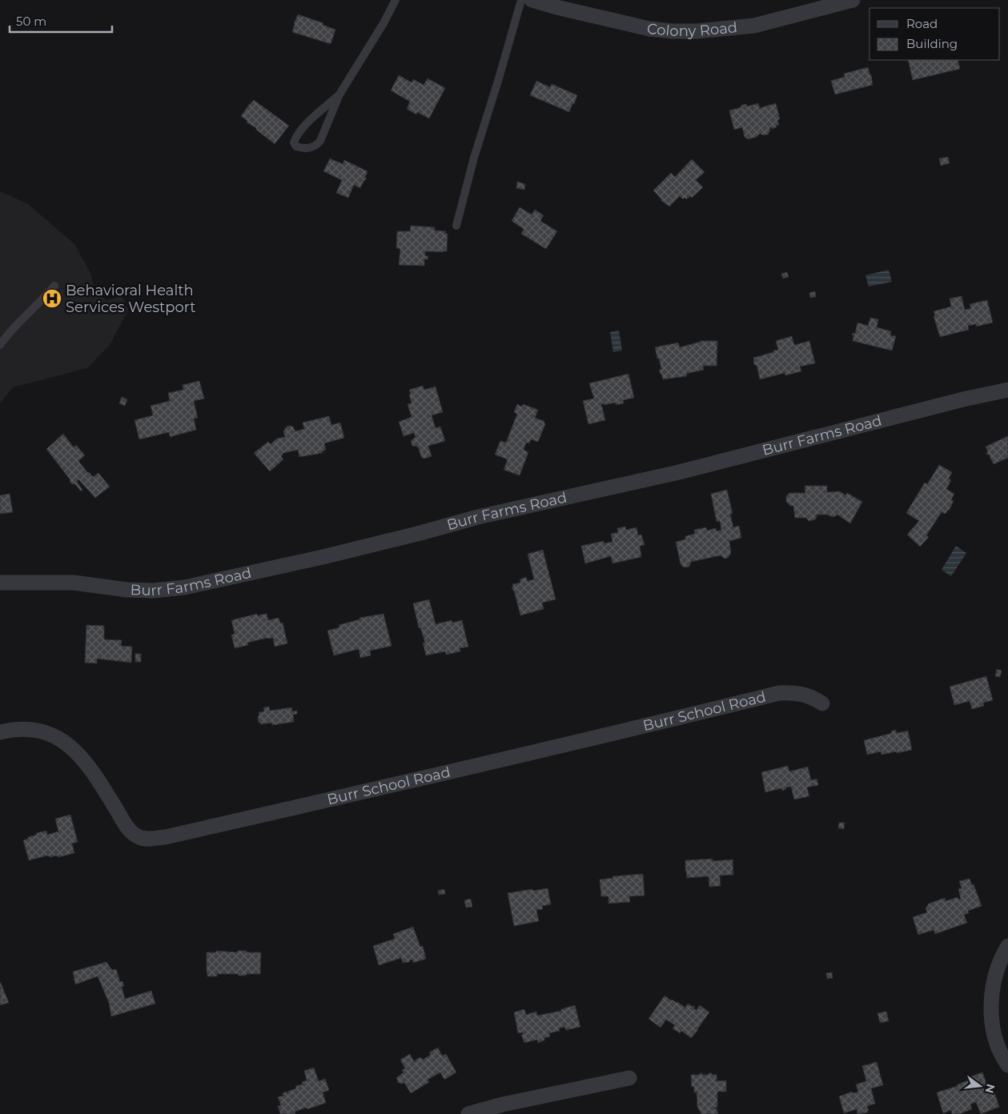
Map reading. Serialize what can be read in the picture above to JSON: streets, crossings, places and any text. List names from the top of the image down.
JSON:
{
  "streets": {
    "street": ["Colony Road", "Burr Farms Road", "Burr School Road"]
  },
  "places": {
    "hospital": ["Behavioral Health Services Westport"]
  },
  "legend": ["Road", "Building"],
  "scale_bar": "50 m",
  "north": "right"
}
